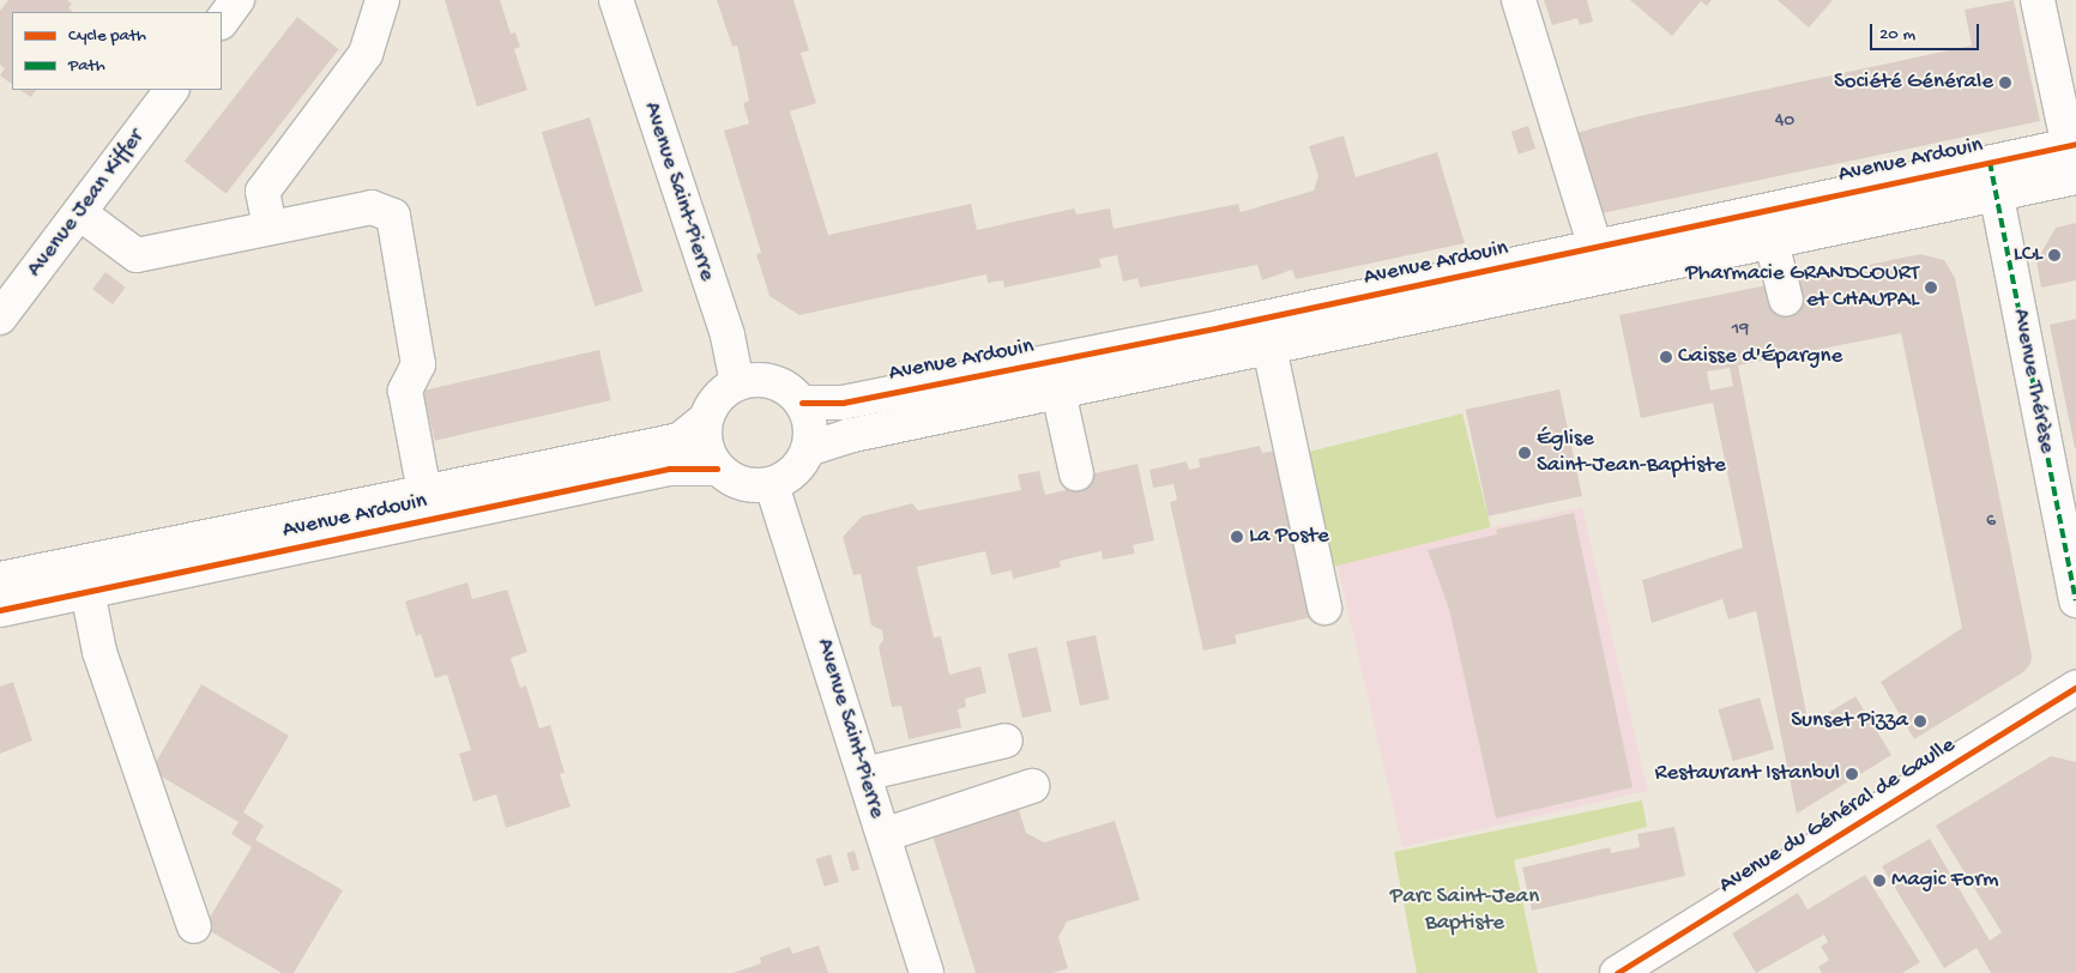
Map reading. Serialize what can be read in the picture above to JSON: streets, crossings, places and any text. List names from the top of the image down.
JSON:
{
  "streets": {
    "street": [
      "Avenue Ardouin",
      "Avenue Saint-Pierre",
      "Avenue Jean Kiffer",
      "Avenue Thérèse",
      "Avenue du Général de Gaulle"
    ]
  },
  "crossings": [
    ["Avenue Ardouin", "Avenue Saint-Pierre"],
    ["Avenue Ardouin", "Avenue Thérèse"]
  ],
  "parks": ["Parc Saint-Jean Baptiste"],
  "places": [
    "Société Générale",
    "LCL",
    "Pharmacie GRANDCOURT et CHAUPAL",
    "Caisse d'Épargne",
    "Église Saint-Jean-Baptiste",
    "La Poste",
    "Sunset Pizza",
    "Restaurant Istanbul",
    "Magic Form"
  ],
  "house_numbers": ["40", "19", "6"],
  "legend": ["Cycle path", "Path"],
  "scale_bar": "20 m"
}
